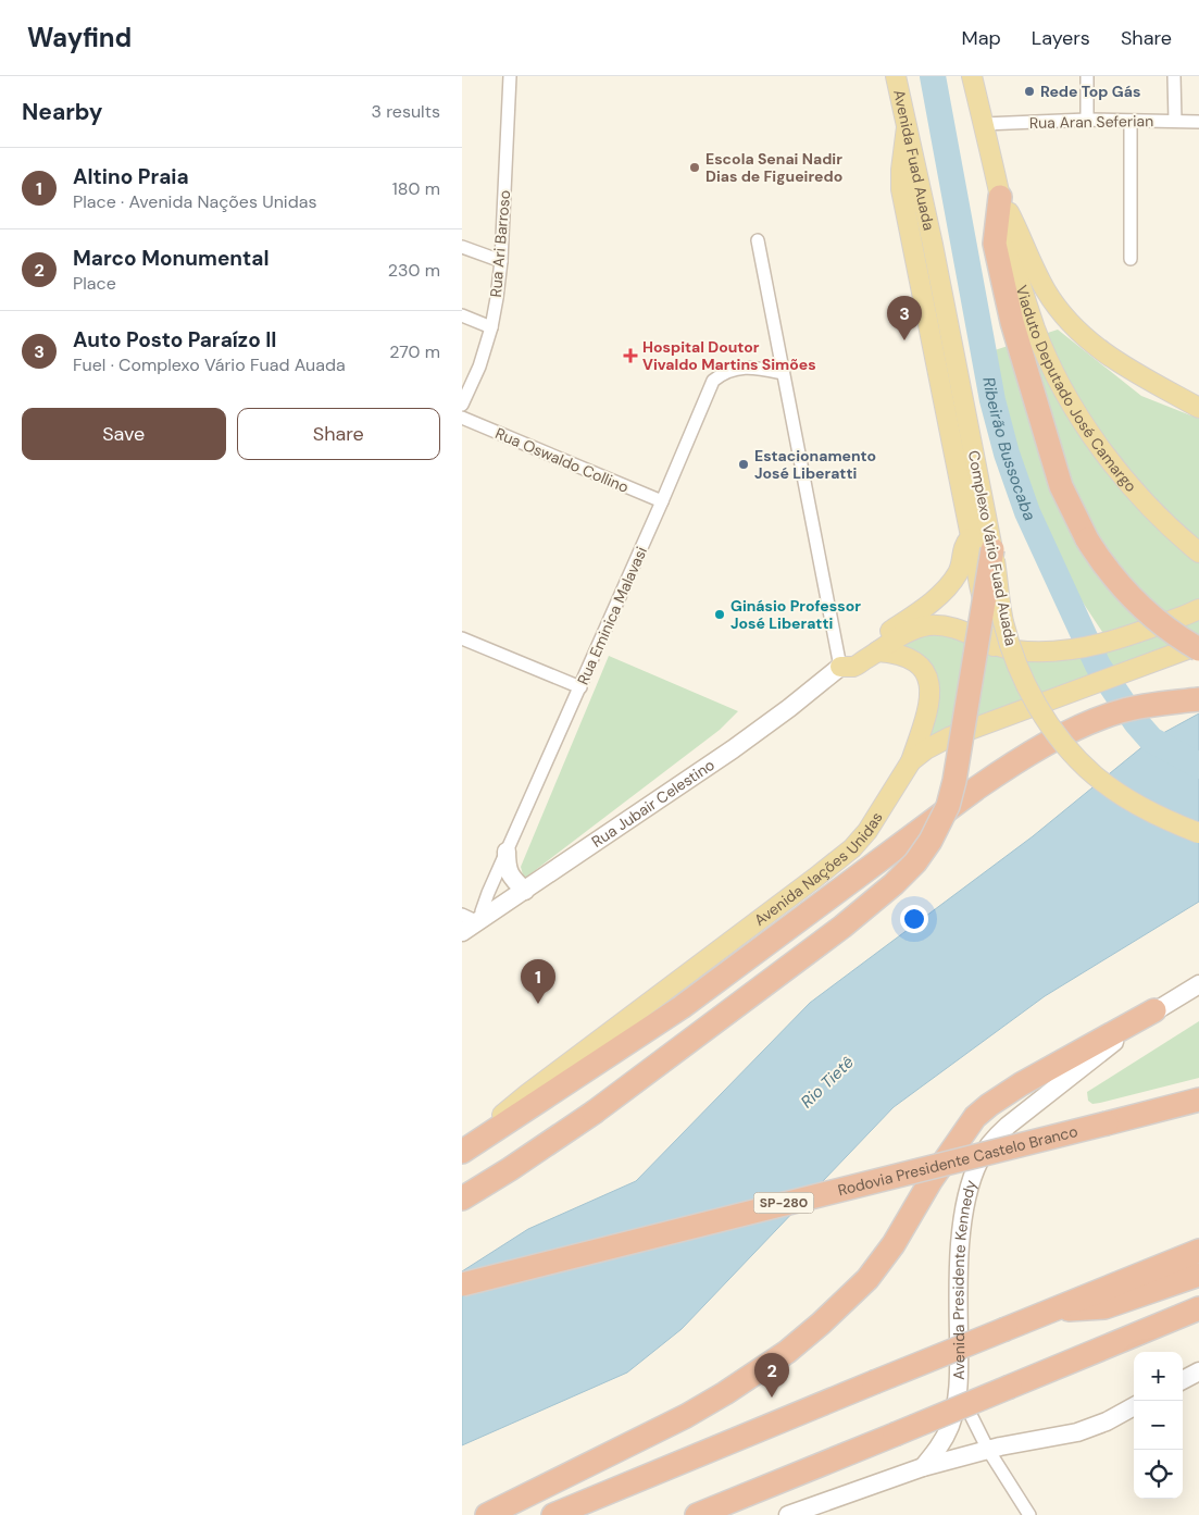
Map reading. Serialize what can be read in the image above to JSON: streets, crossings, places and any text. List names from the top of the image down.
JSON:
{
  "streets": {
    "highway": ["Rodovia Presidente Castelo Branco", "SP-280"],
    "main road": [
      "Avenida Fuad Auada",
      "Viaduto Deputado José Camargo",
      "Complexo Vário Fuad Auada",
      "Rua Jubair Celestino",
      "Avenida Nações Unidas",
      "Avenida Presidente Kennedy"
    ],
    "street": [
      "Rua Aran Seferian",
      "Rua Ari Barroso",
      "Rua Oswaldo Collino",
      "Rua Eminica Malavasi"
    ]
  },
  "crossings": [
    ["Avenida Fuad Auada", "Complexo Vário Fuad Auada"],
    ["Rua Oswaldo Collino", "Rua Eminica Malavasi"],
    ["Rua Eminica Malavasi", "Rua Jubair Celestino"]
  ],
  "water": ["Ribeirão Bussocaba", "Rio Tietê"],
  "places": {
    "other": [
      "Rede Top Gás",
      "Escola Senai Nadir Dias de Figueiredo",
      "Estacionamento José Liberatti",
      "Ginásio Professor José Liberatti"
    ],
    "health": ["Hospital Doutor Vivaldo Martins Simões"]
  },
  "page": {
    "header": "Wayfind",
    "nav": ["Map", "Layers", "Share"],
    "heading": ["Nearby", "3 results"],
    "list": [
      {
        "mark": "1",
        "name": "Altino Praia",
        "note": "Place · Avenida Nações Unidas",
        "value": "180 m"
      },
      {
        "mark": "2",
        "name": "Marco Monumental",
        "note": "Place",
        "value": "230 m"
      },
      {
        "mark": "3",
        "name": "Auto Posto Paraízo II",
        "note": "Fuel · Complexo Vário Fuad Auada",
        "value": "270 m"
      }
    ],
    "pins": ["3", "1", "2"],
    "buttons": ["Save", "Share"],
    "map_buttons": ["+", "−"]
  }
}
